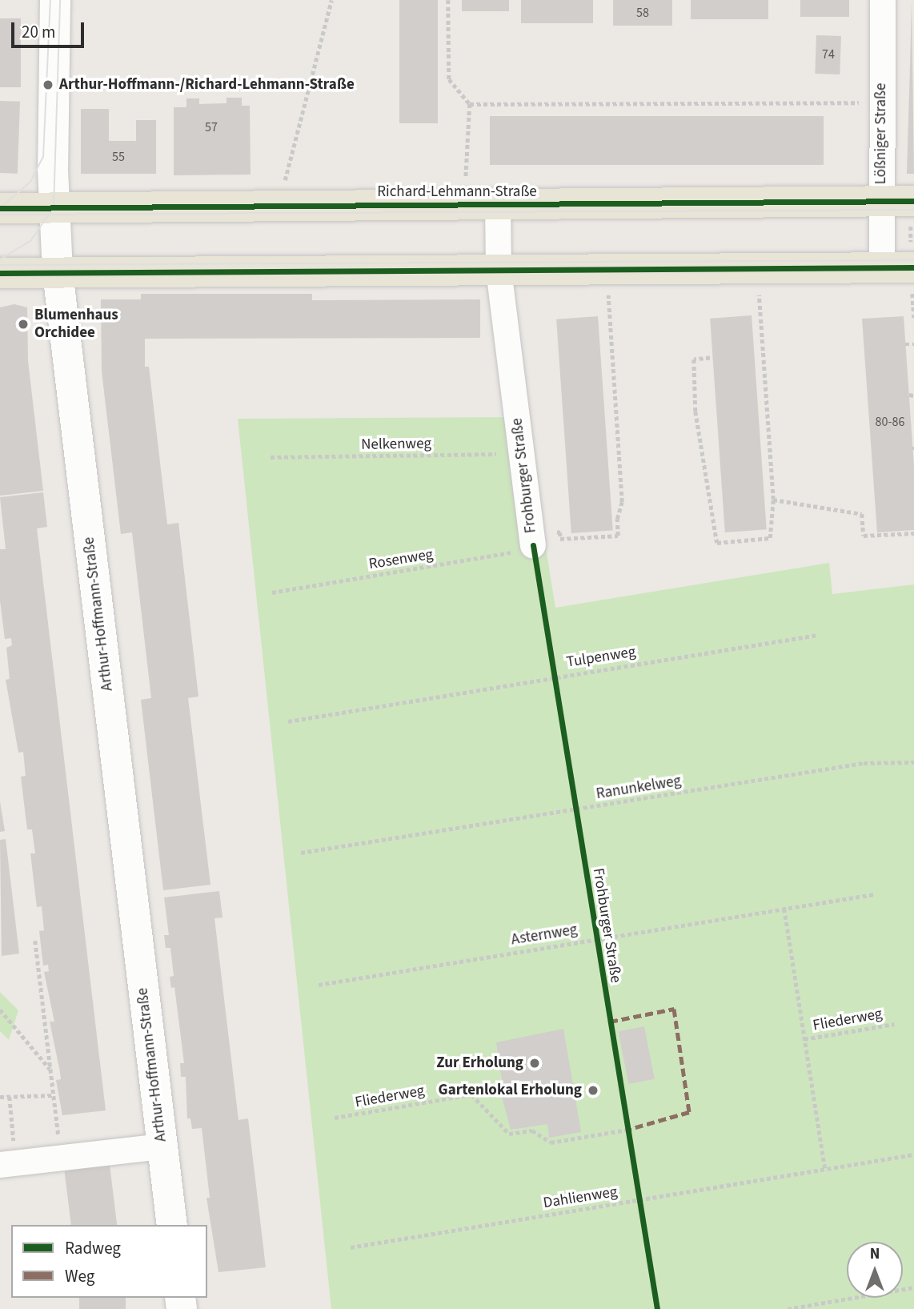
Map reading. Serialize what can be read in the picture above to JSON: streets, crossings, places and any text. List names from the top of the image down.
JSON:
{
  "streets": {
    "main road": ["Richard-Lehmann-Straße"],
    "street": ["Lößniger Straße", "Frohburger Straße", "Arthur-Hoffmann-Straße"],
    "path": [
      "Nelkenweg",
      "Rosenweg",
      "Tulpenweg",
      "Ranunkelweg",
      "Asternweg",
      "Fliederweg",
      "Dahlienweg"
    ]
  },
  "crossings": [
    ["Lößniger Straße", "Richard-Lehmann-Straße"],
    ["Richard-Lehmann-Straße", "Frohburger Straße"],
    ["Richard-Lehmann-Straße", "Arthur-Hoffmann-Straße"],
    ["Nelkenweg", "Frohburger Straße"],
    ["Frohburger Straße", "Rosenweg"],
    ["Frohburger Straße", "Asternweg"]
  ],
  "places": [
    "Arthur-Hoffmann-/Richard-Lehmann-Straße",
    "Blumenhaus Orchidee",
    "Zur Erholung",
    "Gartenlokal Erholung"
  ],
  "house_numbers": [
    "58",
    "74",
    "57",
    "55",
    "80-86"
  ],
  "legend": ["Radweg", "Weg"],
  "scale_bar": "20 m",
  "north": "top"
}
